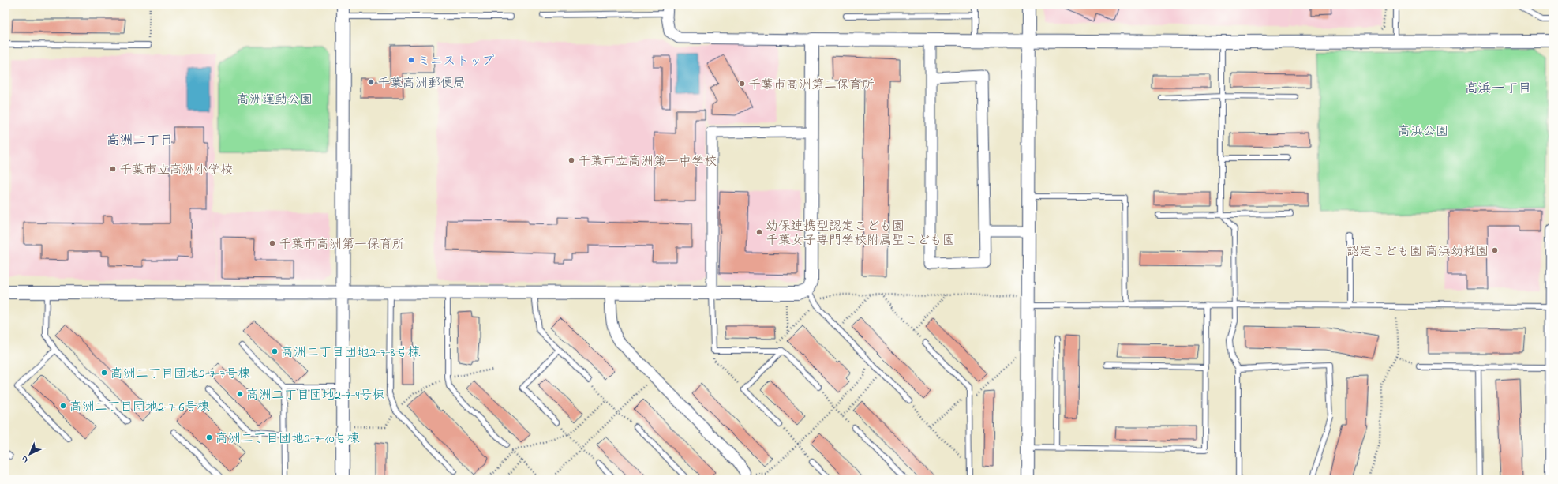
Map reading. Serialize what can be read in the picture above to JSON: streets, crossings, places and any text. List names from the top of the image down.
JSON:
{
  "districts": ["高浜一丁目", "高洲二丁目"],
  "parks": ["高洲運動公園", "高浜公園"],
  "places": [
    "ミニストップ",
    "千葉高洲郵便局",
    "千葉市高洲第二保育所",
    "千葉市立高洲第一中学校",
    "千葉市立高洲小学校",
    "幼保連携型認定こども園 千葉女子専門学校附属聖こども園",
    "千葉市高洲第一保育所",
    "認定こども園 高浜幼稚園",
    "高洲二丁目団地2-7-8号棟",
    "高洲二丁目団地2-7-7号棟",
    "高洲二丁目団地2-7-9号棟",
    "高洲二丁目団地2-7-6号棟",
    "高洲二丁目団地2-7-10号棟"
  ],
  "north": "bottom left"
}
